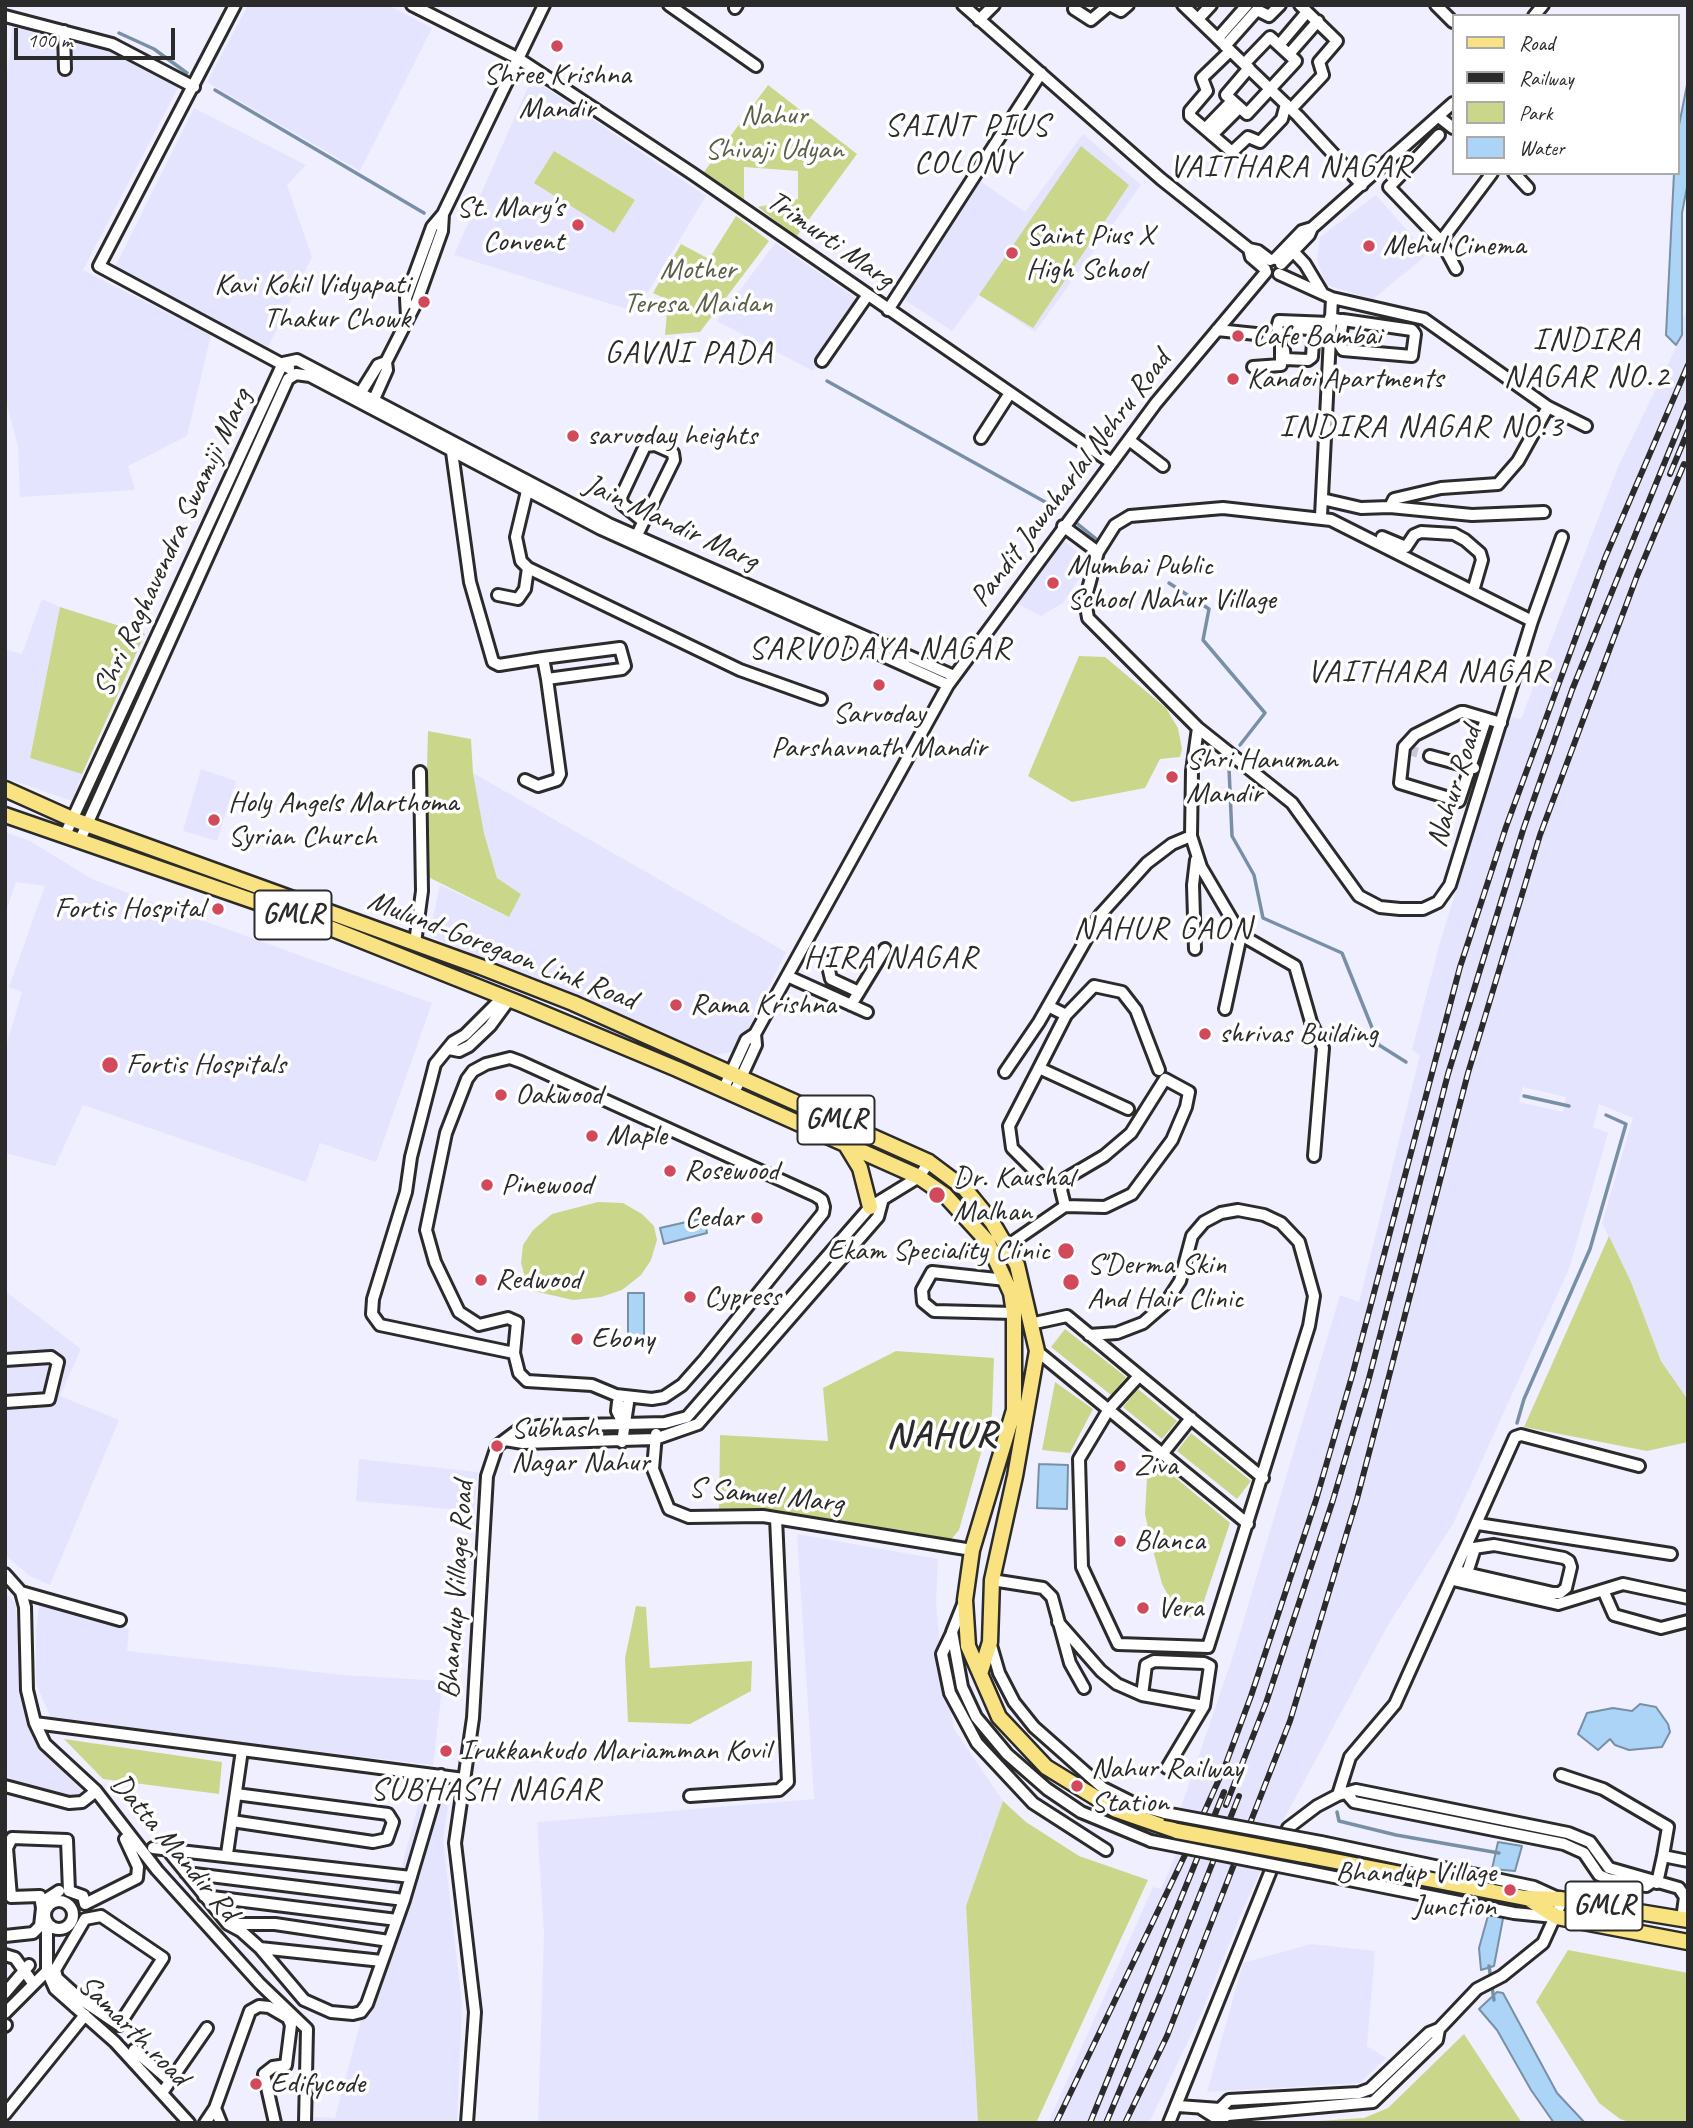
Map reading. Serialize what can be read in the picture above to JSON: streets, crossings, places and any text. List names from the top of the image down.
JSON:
{
  "streets": {
    "main road": ["GMLR", "Mulund-Goregaon Link Road"],
    "street": [
      "Trimurti Marg",
      "Pandit Jawaharlal Nehru Road",
      "Jain Mandir Marg",
      "Shri Raghavendra Swamiji Marg",
      "Nahur Road",
      "S Samuel Marg",
      "Bhandup Village Road",
      "Datta Mandir Rd",
      "Samarth road"
    ]
  },
  "crossings": [
    ["Trimurti Marg", "Pandit Jawaharlal Nehru Road"],
    ["Pandit Jawaharlal Nehru Road", "Jain Mandir Marg"],
    ["Pandit Jawaharlal Nehru Road", "GMLR"],
    ["Pandit Jawaharlal Nehru Road", "Mulund-Goregaon Link Road"],
    ["Jain Mandir Marg", "Shri Raghavendra Swamiji Marg"],
    ["Shri Raghavendra Swamiji Marg", "Mulund-Goregaon Link Road"],
    ["GMLR", "Mulund-Goregaon Link Road"],
    ["GMLR", "S Samuel Marg"]
  ],
  "districts": [
    "SAINT PIUS COLONY",
    "VAITHARA NAGAR",
    "INDIRA NAGAR NO.2",
    "GAVNI PADA",
    "INDIRA NAGAR NO.3",
    "SARVODAYA NAGAR",
    "VAITHARA NAGAR",
    "NAHUR GAON",
    "HIRA NAGAR",
    "NAHUR",
    "SUBHASH NAGAR"
  ],
  "parks": ["Nahur Shivaji Udyan", "Mother Teresa Maidan"],
  "places": [
    "Shree Krishna Mandir",
    "St. Mary's Convent",
    "Mehul Cinema",
    "Saint Pius X High School",
    "Kavi Kokil Vidyapati Thakur Chowk",
    "Cafe Bambai",
    "Kandoi Apartments",
    "sarvoday heights",
    "Mumbai Public School Nahur Village",
    "Sarvoday Parshavnath Mandir",
    "Shri Hanuman Mandir",
    "Holy Angels Marthoma Syrian Church",
    "Fortis Hospital",
    "Rama Krishna",
    "shrivas Building",
    "Fortis Hospitals",
    "Oakwood",
    "Maple",
    "Rosewood",
    "Pinewood",
    "Dr. Kaushal Malhan",
    "Cedar",
    "Ekam Speciality Clinic",
    "Redwood",
    "S'Derma Skin And Hair Clinic",
    "Cypress",
    "Ebony",
    "Subhash Nagar Nahur",
    "Ziva",
    "Blanca",
    "Vera",
    "Irukkankudo Mariamman Kovil",
    "Nahur Railway Station",
    "Bhandup Village Junction",
    "Edifycode"
  ],
  "legend": [
    "Road",
    "Railway",
    "Park",
    "Water"
  ],
  "scale_bar": "100 m"
}
